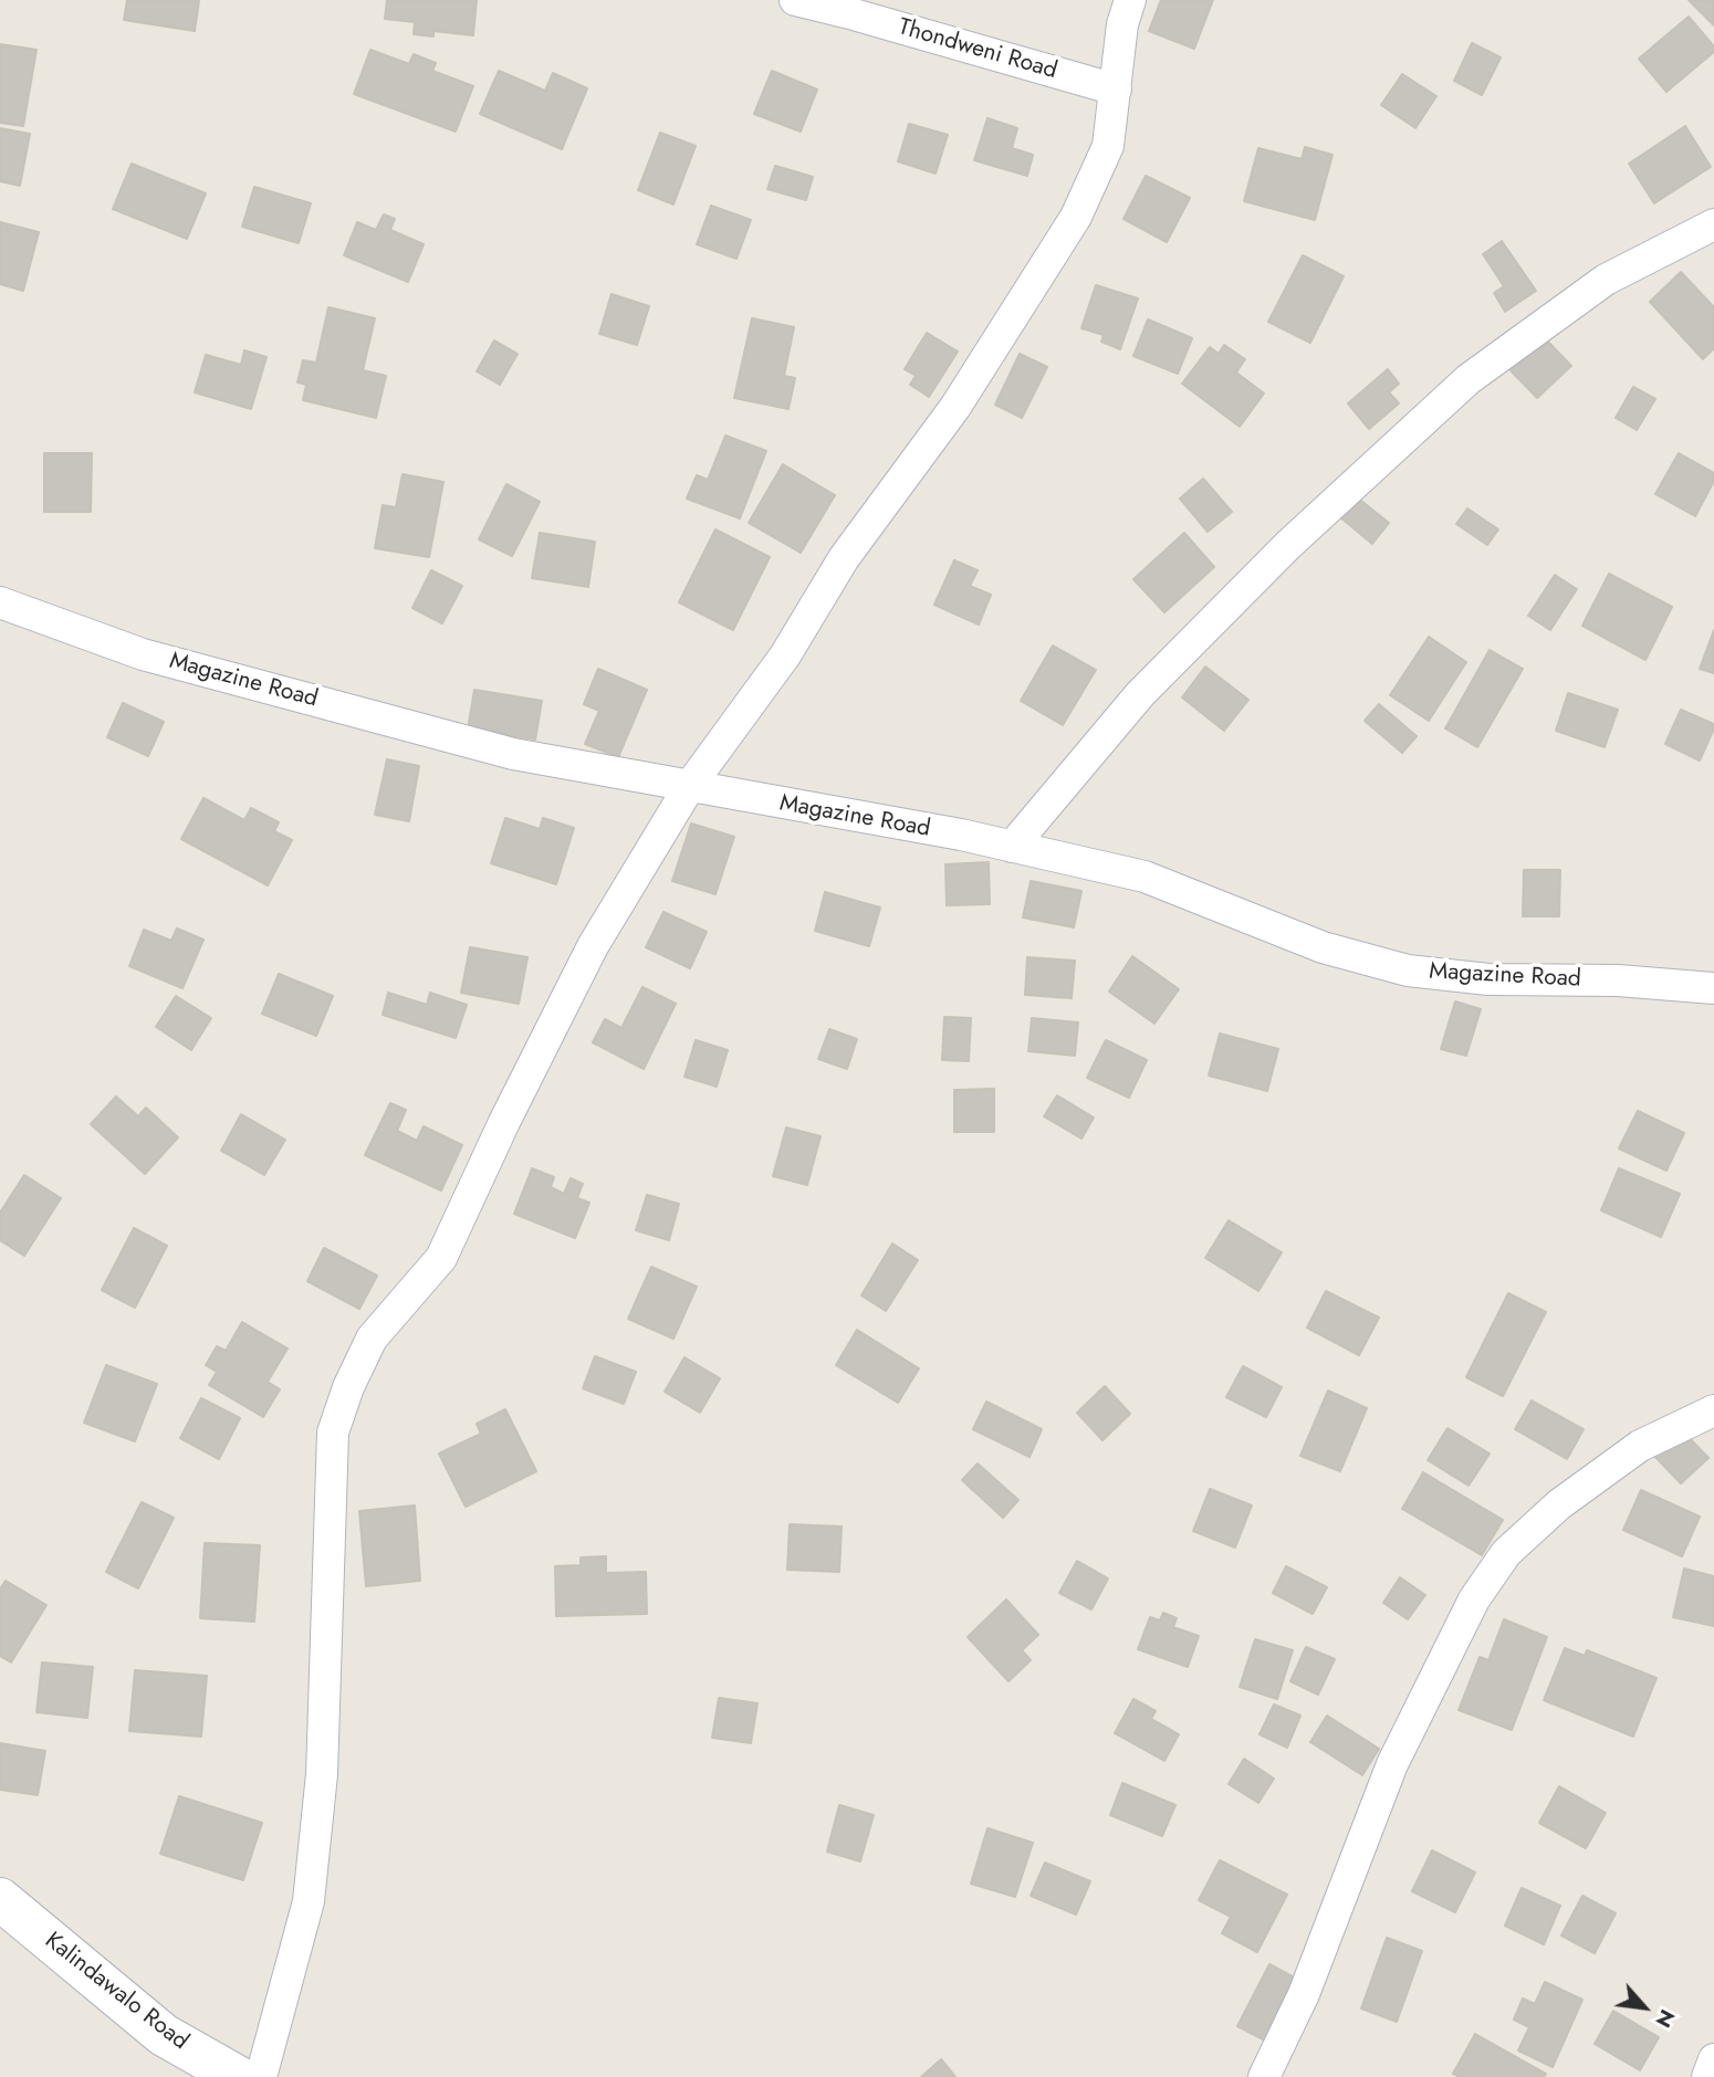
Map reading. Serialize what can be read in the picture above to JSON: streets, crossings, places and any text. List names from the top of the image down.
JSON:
{
  "streets": {
    "street": ["Thondweni Road", "Magazine Road", "Kalindawalo Road"]
  },
  "north": "bottom right"
}
